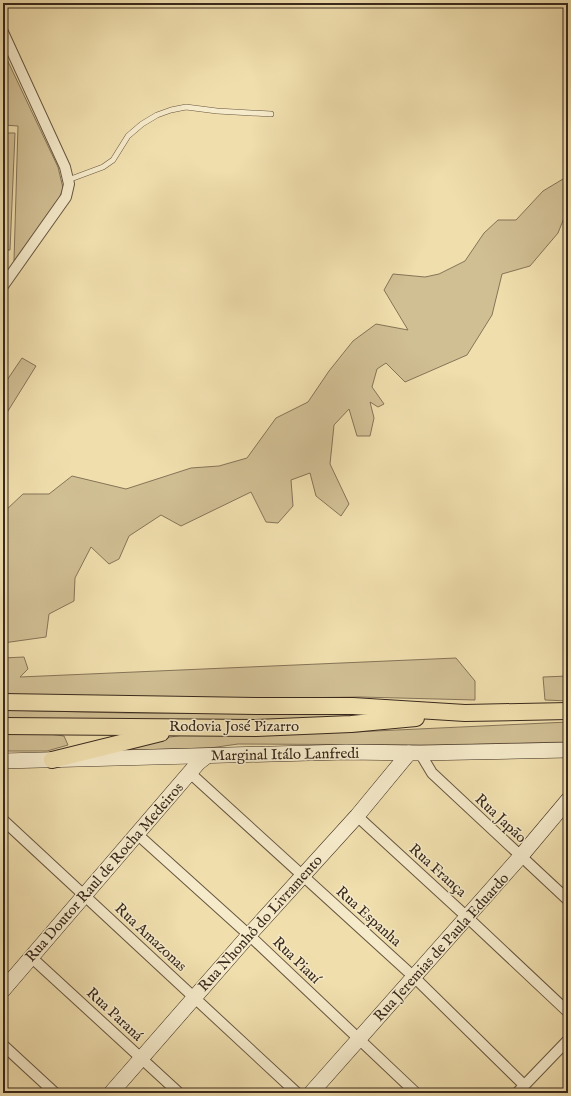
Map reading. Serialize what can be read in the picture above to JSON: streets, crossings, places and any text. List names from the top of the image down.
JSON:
{
  "streets": {
    "main road": ["Rodovia José Pizarro"],
    "street": [
      "Marginal Itálo Lanfredi",
      "Rua Japão",
      "Rua França",
      "Rua Doutor Raul de Rocha Medeiros",
      "Rua Espanha",
      "Rua Nhonhô do Livramento",
      "Rua Amazonas",
      "Rua Jeremias de Paula Eduardo",
      "Rua Piauí",
      "Rua Paraná"
    ]
  },
  "crossings": [
    ["Marginal Itálo Lanfredi", "Rua Japão"],
    ["Marginal Itálo Lanfredi", "Rua Doutor Raul de Rocha Medeiros"],
    ["Marginal Itálo Lanfredi", "Rua Nhonhô do Livramento"],
    ["Rua Japão", "Rua Nhonhô do Livramento"],
    ["Rua Japão", "Rua Jeremias de Paula Eduardo"],
    ["Rua França", "Rua Nhonhô do Livramento"],
    ["Rua França", "Rua Jeremias de Paula Eduardo"],
    ["Rua Doutor Raul de Rocha Medeiros", "Rua Espanha"],
    ["Rua Doutor Raul de Rocha Medeiros", "Rua Amazonas"],
    ["Rua Doutor Raul de Rocha Medeiros", "Rua Piauí"],
    ["Rua Doutor Raul de Rocha Medeiros", "Rua Paraná"],
    ["Rua Espanha", "Rua Nhonhô do Livramento"],
    ["Rua Espanha", "Rua Jeremias de Paula Eduardo"],
    ["Rua Nhonhô do Livramento", "Rua Amazonas"],
    ["Rua Nhonhô do Livramento", "Rua Piauí"],
    ["Rua Nhonhô do Livramento", "Rua Paraná"],
    ["Rua Jeremias de Paula Eduardo", "Rua Piauí"]
  ]
}
